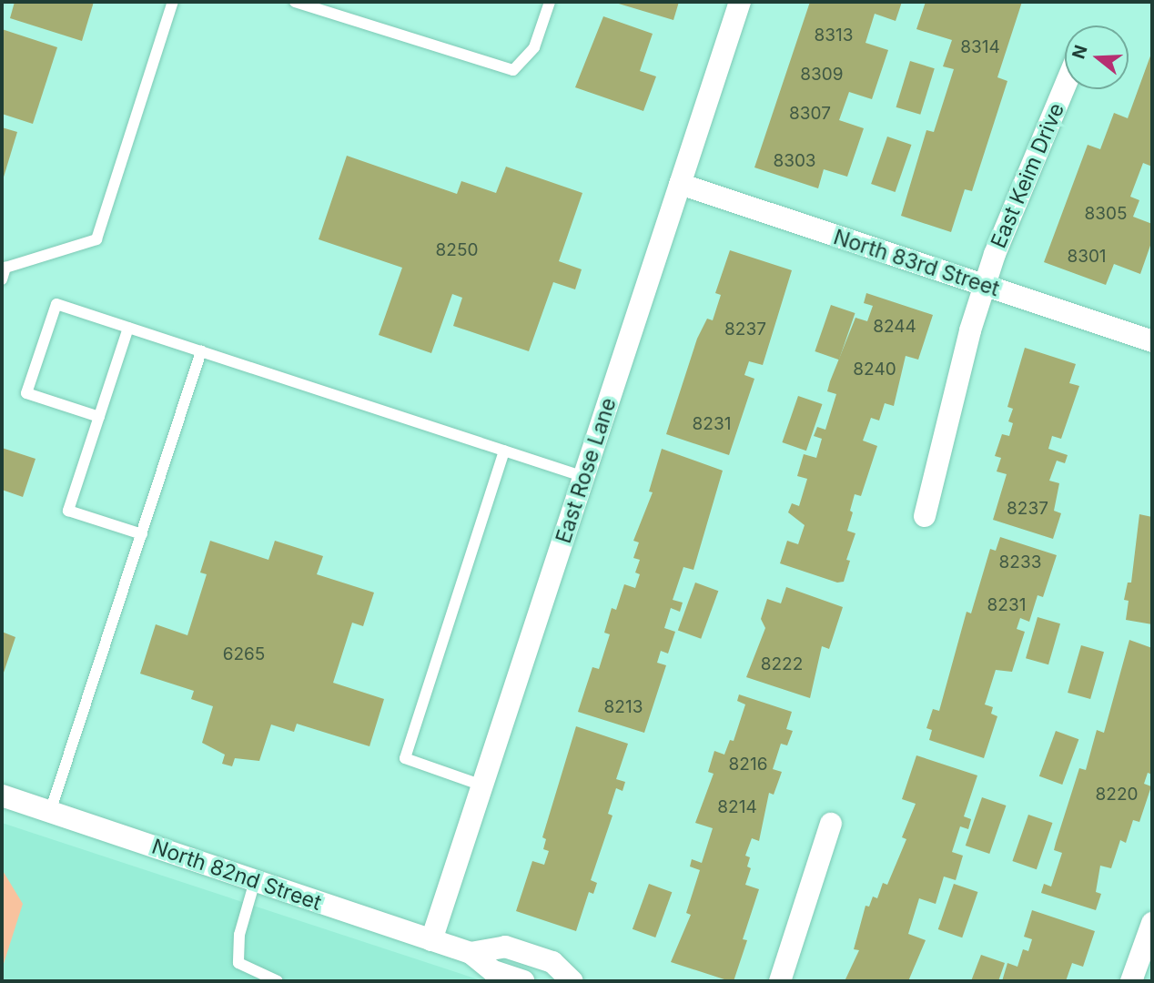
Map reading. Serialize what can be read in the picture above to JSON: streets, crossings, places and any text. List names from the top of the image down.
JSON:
{
  "streets": {
    "street": [
      "East Keim Drive",
      "North 83rd Street",
      "East Rose Lane",
      "North 82nd Street"
    ]
  },
  "crossings": [
    ["East Keim Drive", "North 83rd Street"],
    ["North 83rd Street", "East Rose Lane"],
    ["East Rose Lane", "North 82nd Street"]
  ],
  "house_numbers": [
    "8313",
    "8314",
    "8309",
    "8307",
    "8303",
    "8305",
    "8250",
    "8301",
    "8244",
    "8237",
    "8240",
    "8231",
    "8237",
    "8233",
    "8231",
    "6265",
    "8222",
    "8213",
    "8216",
    "8220",
    "8214"
  ],
  "north": "left"
}
